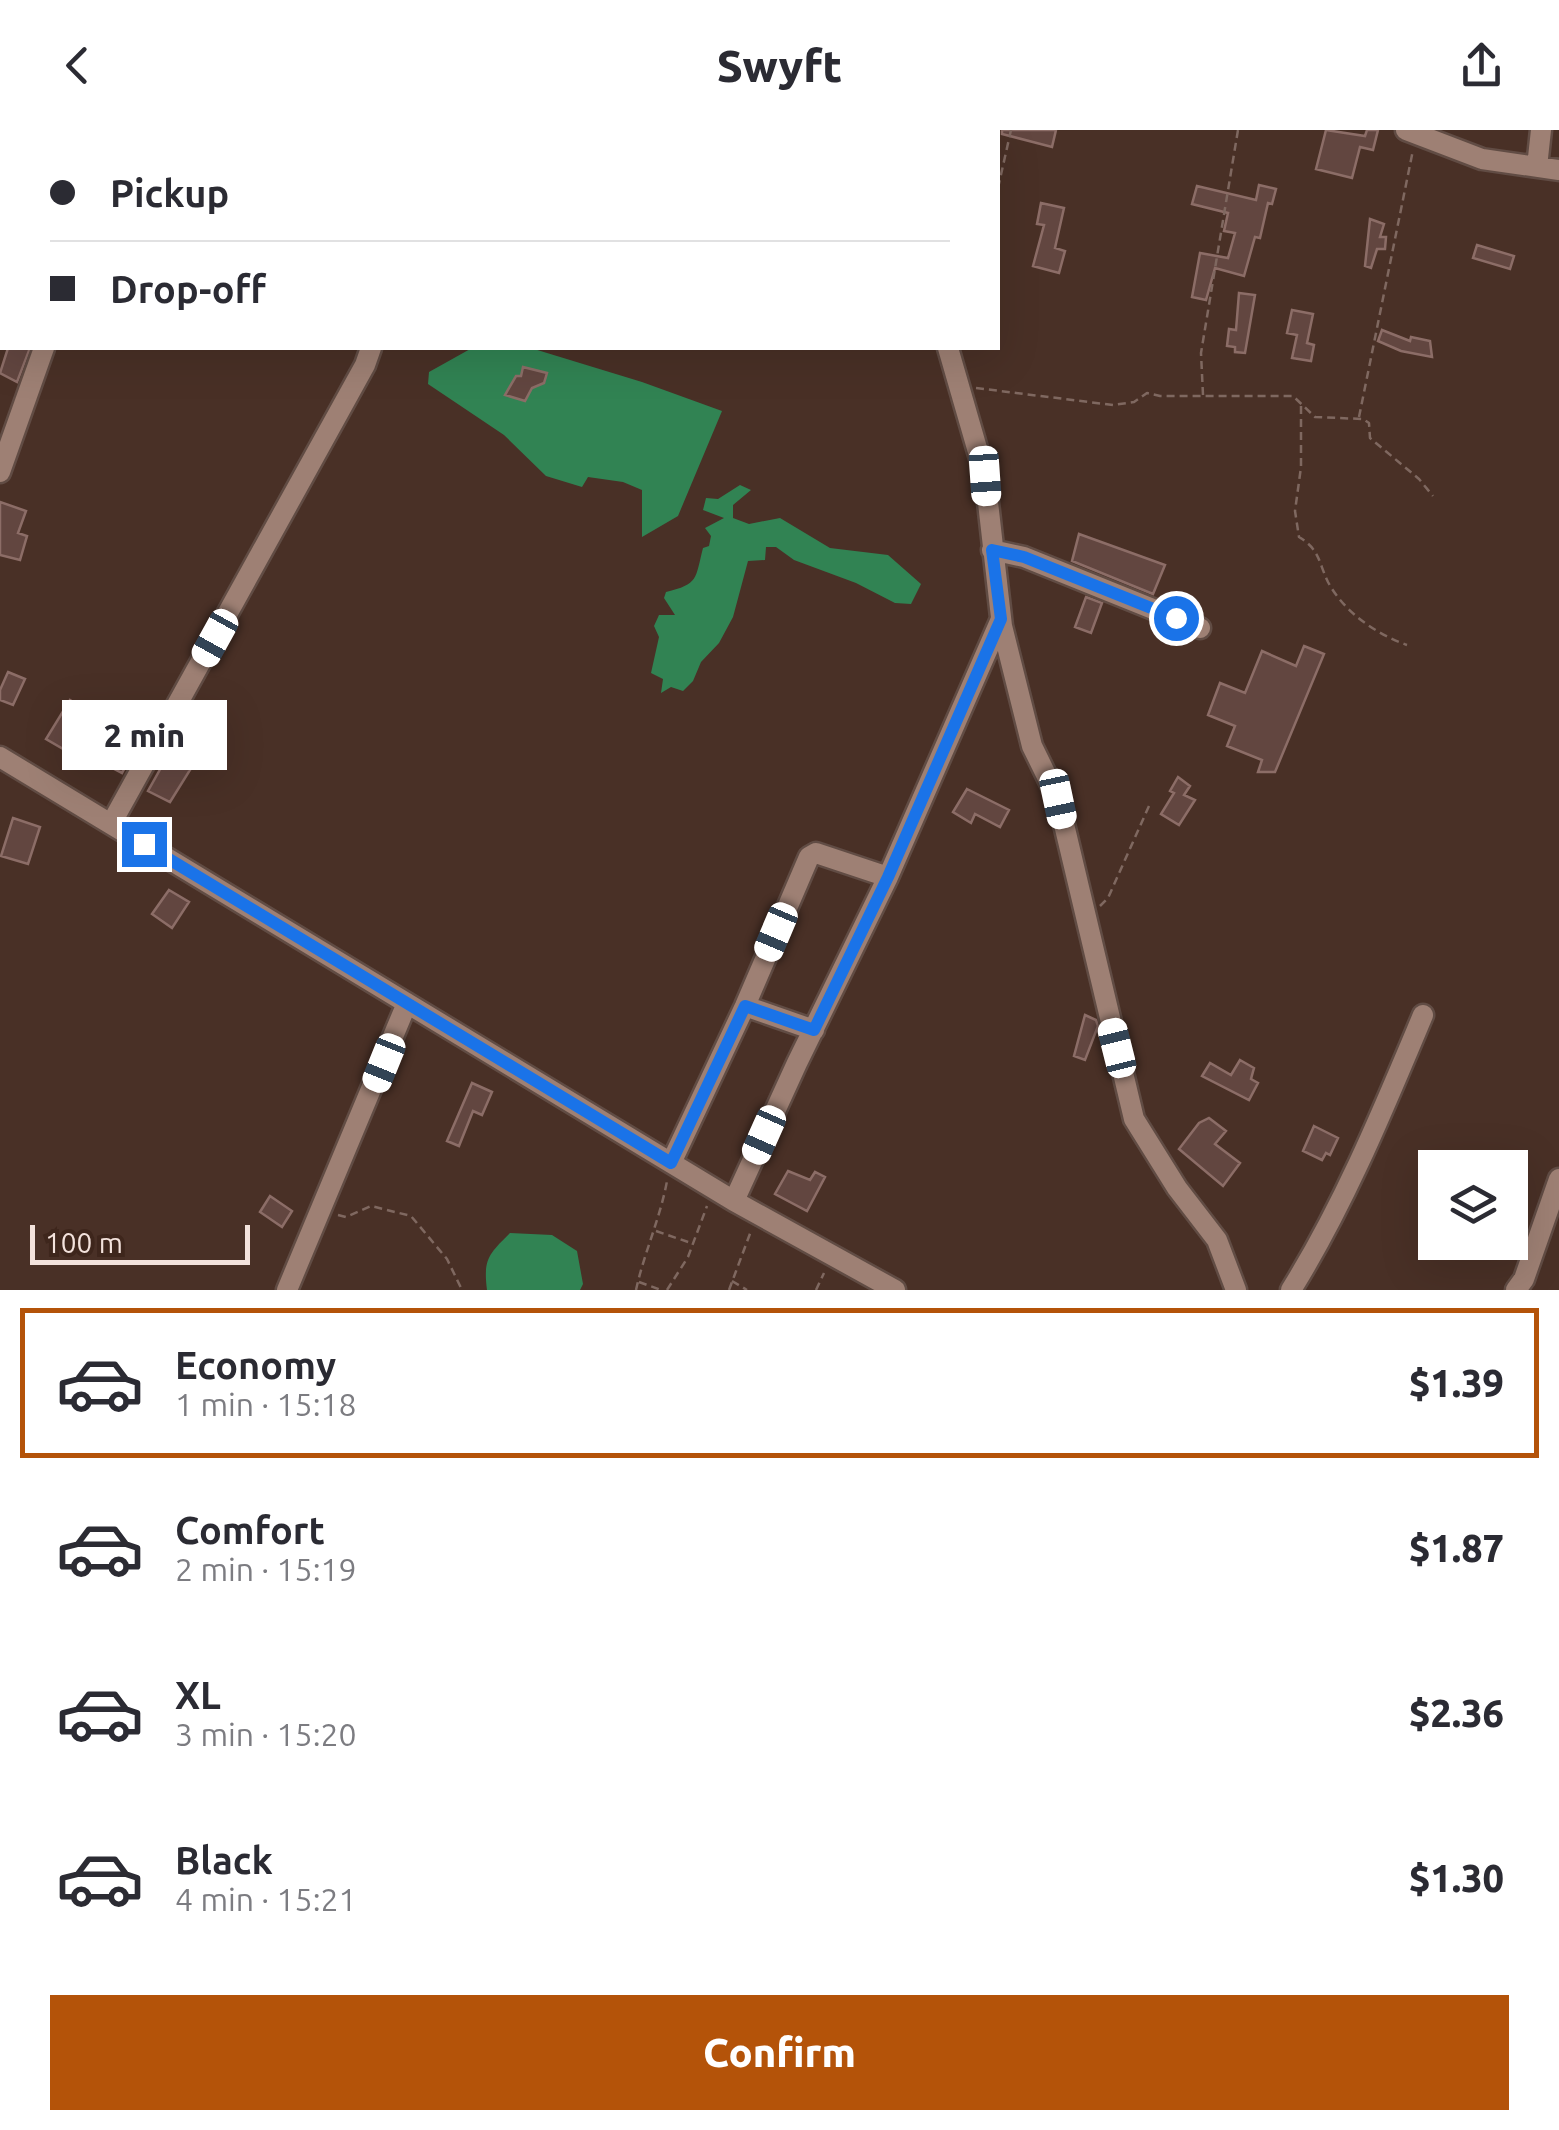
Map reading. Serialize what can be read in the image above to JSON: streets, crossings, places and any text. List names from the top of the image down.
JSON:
{
  "scale_bar": "100 m",
  "page": {
    "header": "Swyft",
    "banner": ["Pickup", "Drop-off"],
    "bubble": "2 min",
    "scale": "100 m",
    "list": [
      {
        "name": "Economy",
        "note": "1 min · 15:18",
        "value": "$1.39"
      },
      {
        "name": "Comfort",
        "note": "2 min · 15:19",
        "value": "$1.87"
      },
      {
        "name": "XL",
        "note": "3 min · 15:20",
        "value": "$2.36"
      },
      {
        "name": "Black",
        "note": "4 min · 15:21",
        "value": "$1.30"
      }
    ],
    "buttons": "Confirm"
  }
}
